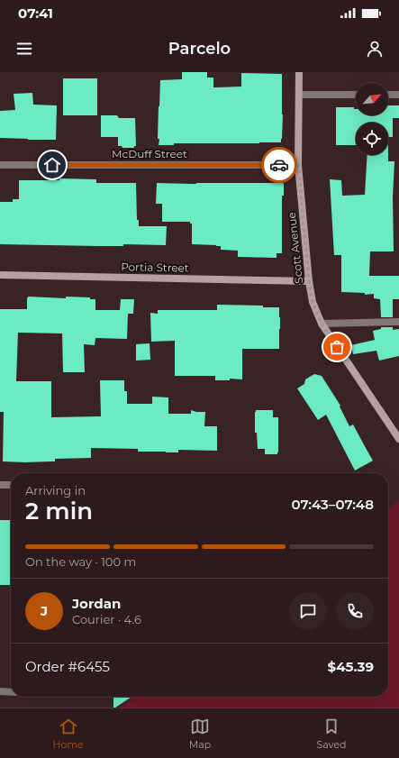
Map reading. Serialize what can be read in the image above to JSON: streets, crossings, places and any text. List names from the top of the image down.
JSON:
{
  "streets": {
    "street": ["McDuff Street", "Scott Avenue", "Portia Street"]
  },
  "crossings": [
    ["McDuff Street", "Scott Avenue"],
    ["Scott Avenue", "Portia Street"]
  ],
  "north": "top right",
  "page": {
    "status": "07:41",
    "header": "Parcelo",
    "heading": ["2 min", "Arriving in", "07:43–07:48"],
    "panel": [
      "Jordan",
      "Courier · 4.6",
      "Order #6455",
      "$45.39"
    ],
    "bar": "On the way · 100 m",
    "round": "J",
    "tabs": ["Home", "Map", "Saved"]
  }
}
